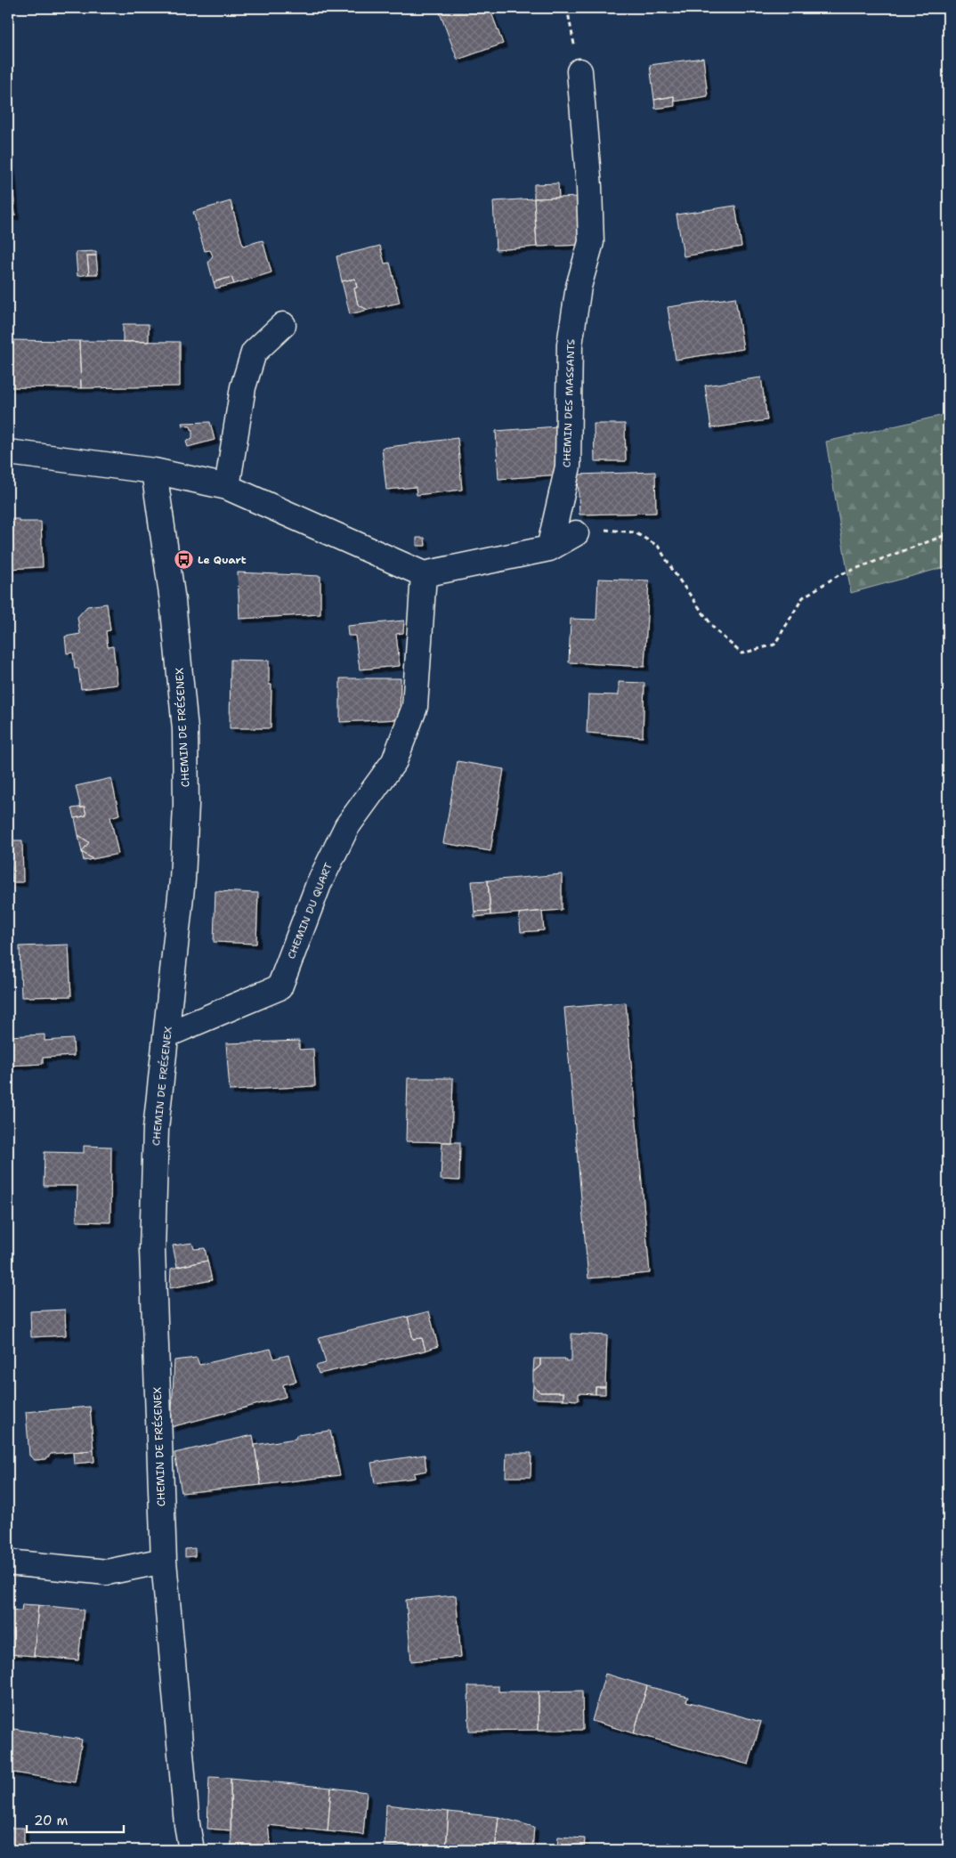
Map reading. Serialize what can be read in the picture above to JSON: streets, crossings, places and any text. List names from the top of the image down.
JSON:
{
  "streets": {
    "street": ["CHEMIN DES MASSANTS", "CHEMIN DE FRÉSENEX", "CHEMIN DU QUART"]
  },
  "crossings": [
    ["CHEMIN DE FRÉSENEX", "CHEMIN DU QUART"]
  ],
  "places": {
    "bus stop": ["Le Quart"]
  },
  "scale_bar": "20 m"
}
